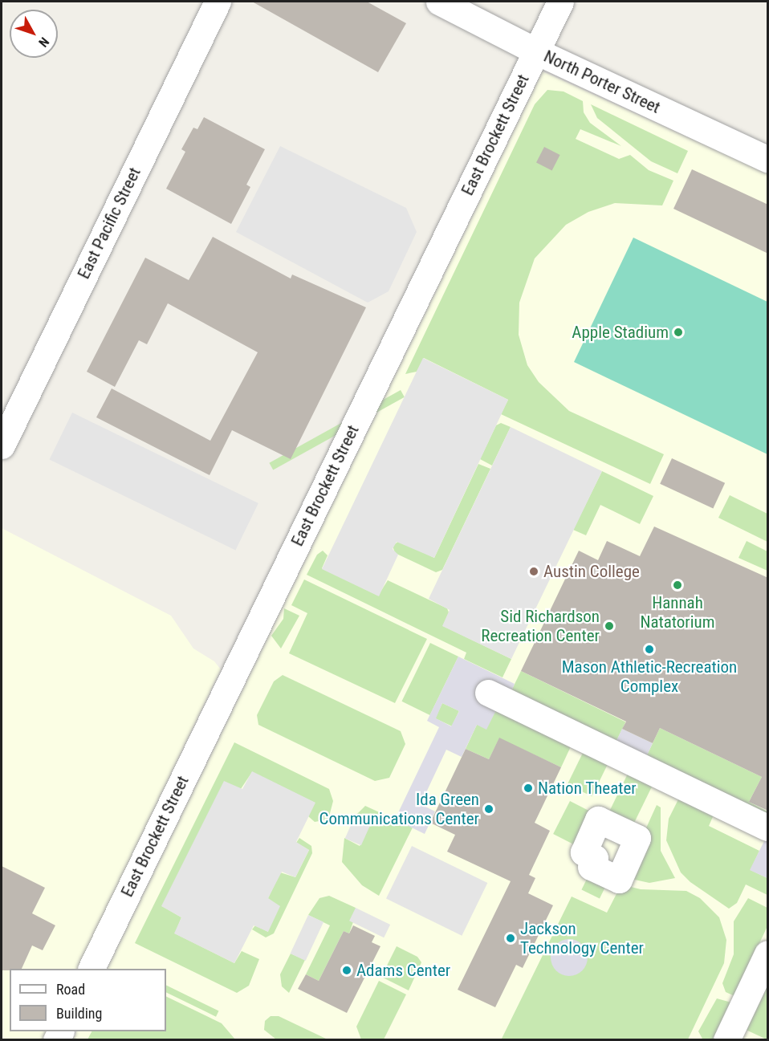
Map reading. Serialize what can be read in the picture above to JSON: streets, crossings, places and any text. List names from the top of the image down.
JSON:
{
  "streets": {
    "street": ["North Porter Street", "East Brockett Street", "East Pacific Street"]
  },
  "crossings": [
    ["North Porter Street", "East Brockett Street"]
  ],
  "places": [
    "Apple Stadium",
    "Austin College",
    "Hannah Natatorium",
    "Sid Richardson Recreation Center",
    "Mason Athletic-Recreation Complex",
    "Nation Theater",
    "Ida Green Communications Center",
    "Jackson Technology Center",
    "Adams Center"
  ],
  "legend": ["Road", "Building"],
  "north": "bottom right"
}
